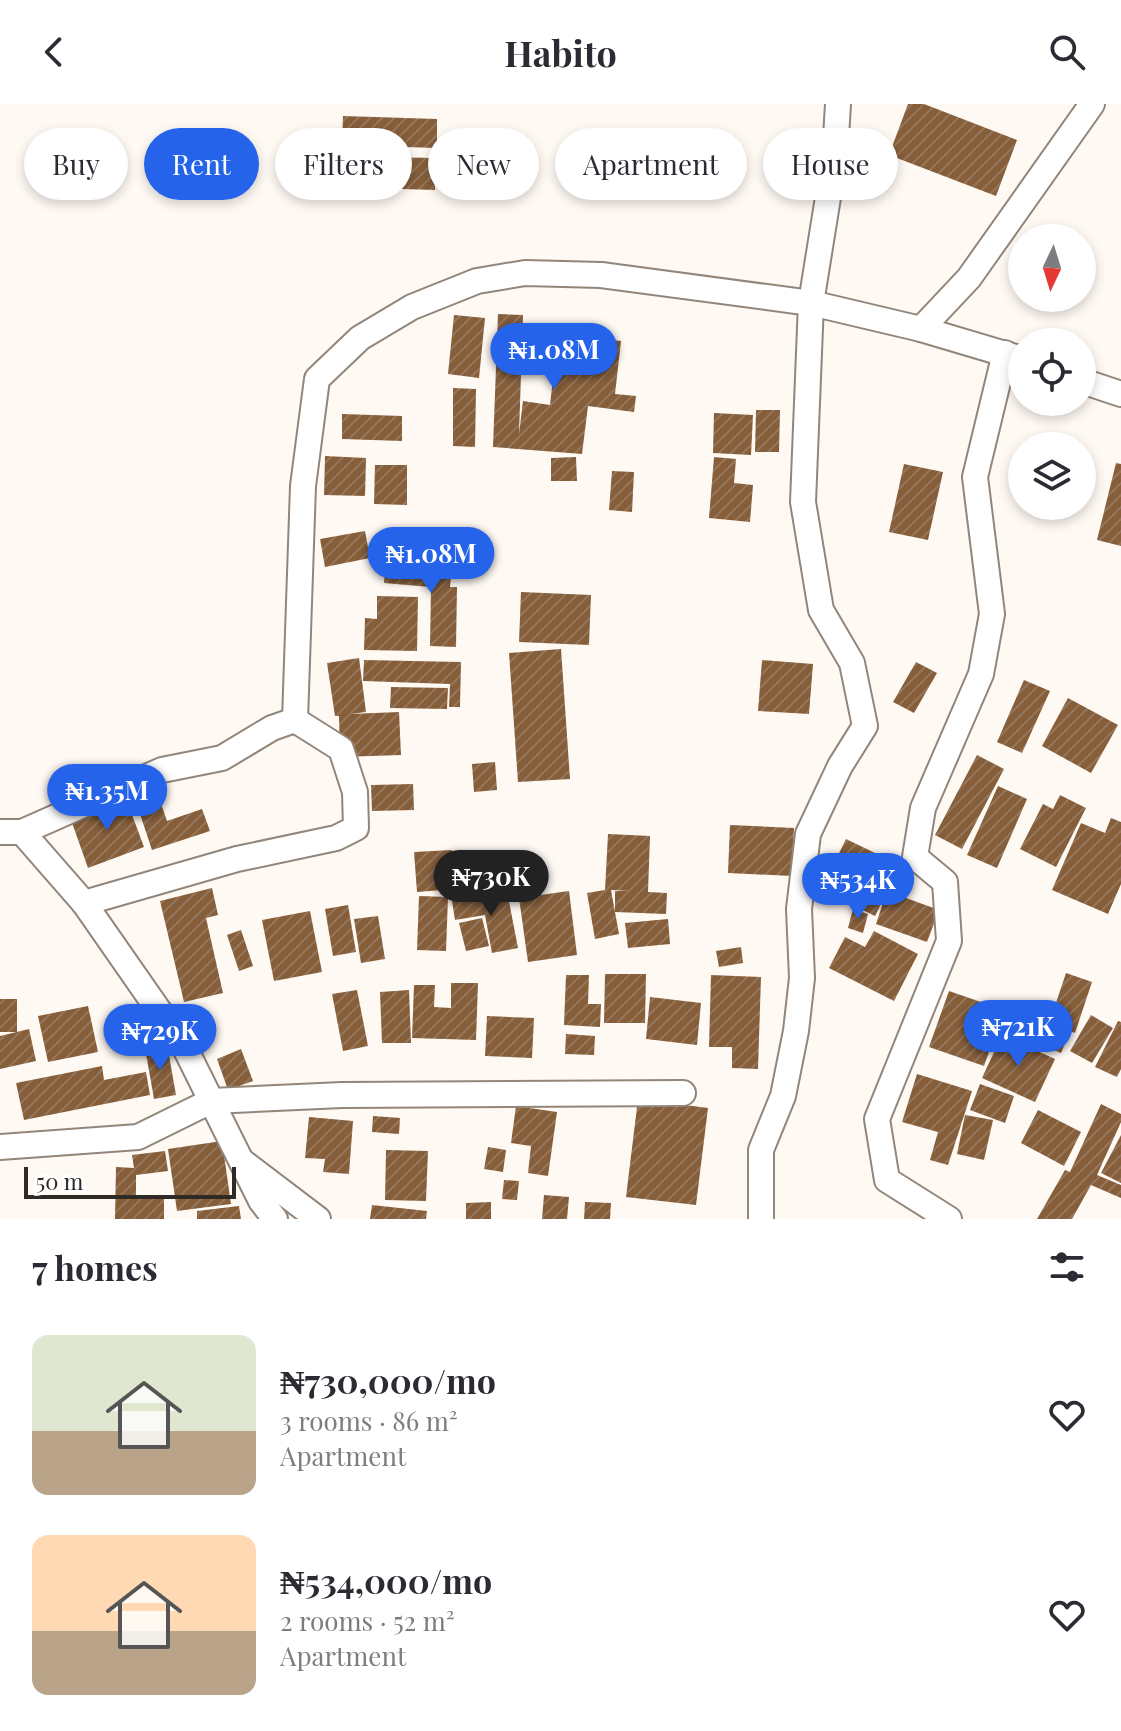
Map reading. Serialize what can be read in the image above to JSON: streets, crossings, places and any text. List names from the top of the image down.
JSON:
{
  "scale_bar": "50 m",
  "north": "bottom",
  "page": {
    "header": "Habito",
    "chip": [
      "Buy",
      "Rent",
      "Filters",
      "New",
      "Apartment",
      "House"
    ],
    "price": [
      "₦1.08M",
      "₦1.08M",
      "₦1.35M",
      "₦730K",
      "₦534K",
      "₦721K",
      "₦729K"
    ],
    "scale": "50 m",
    "heading": "7 homes",
    "list": [
      {
        "name": "₦730,000/mo",
        "note": "3 rooms · 86 m² · Apartment"
      },
      {
        "name": "₦534,000/mo",
        "note": "2 rooms · 52 m² · Apartment"
      }
    ]
  }
}
